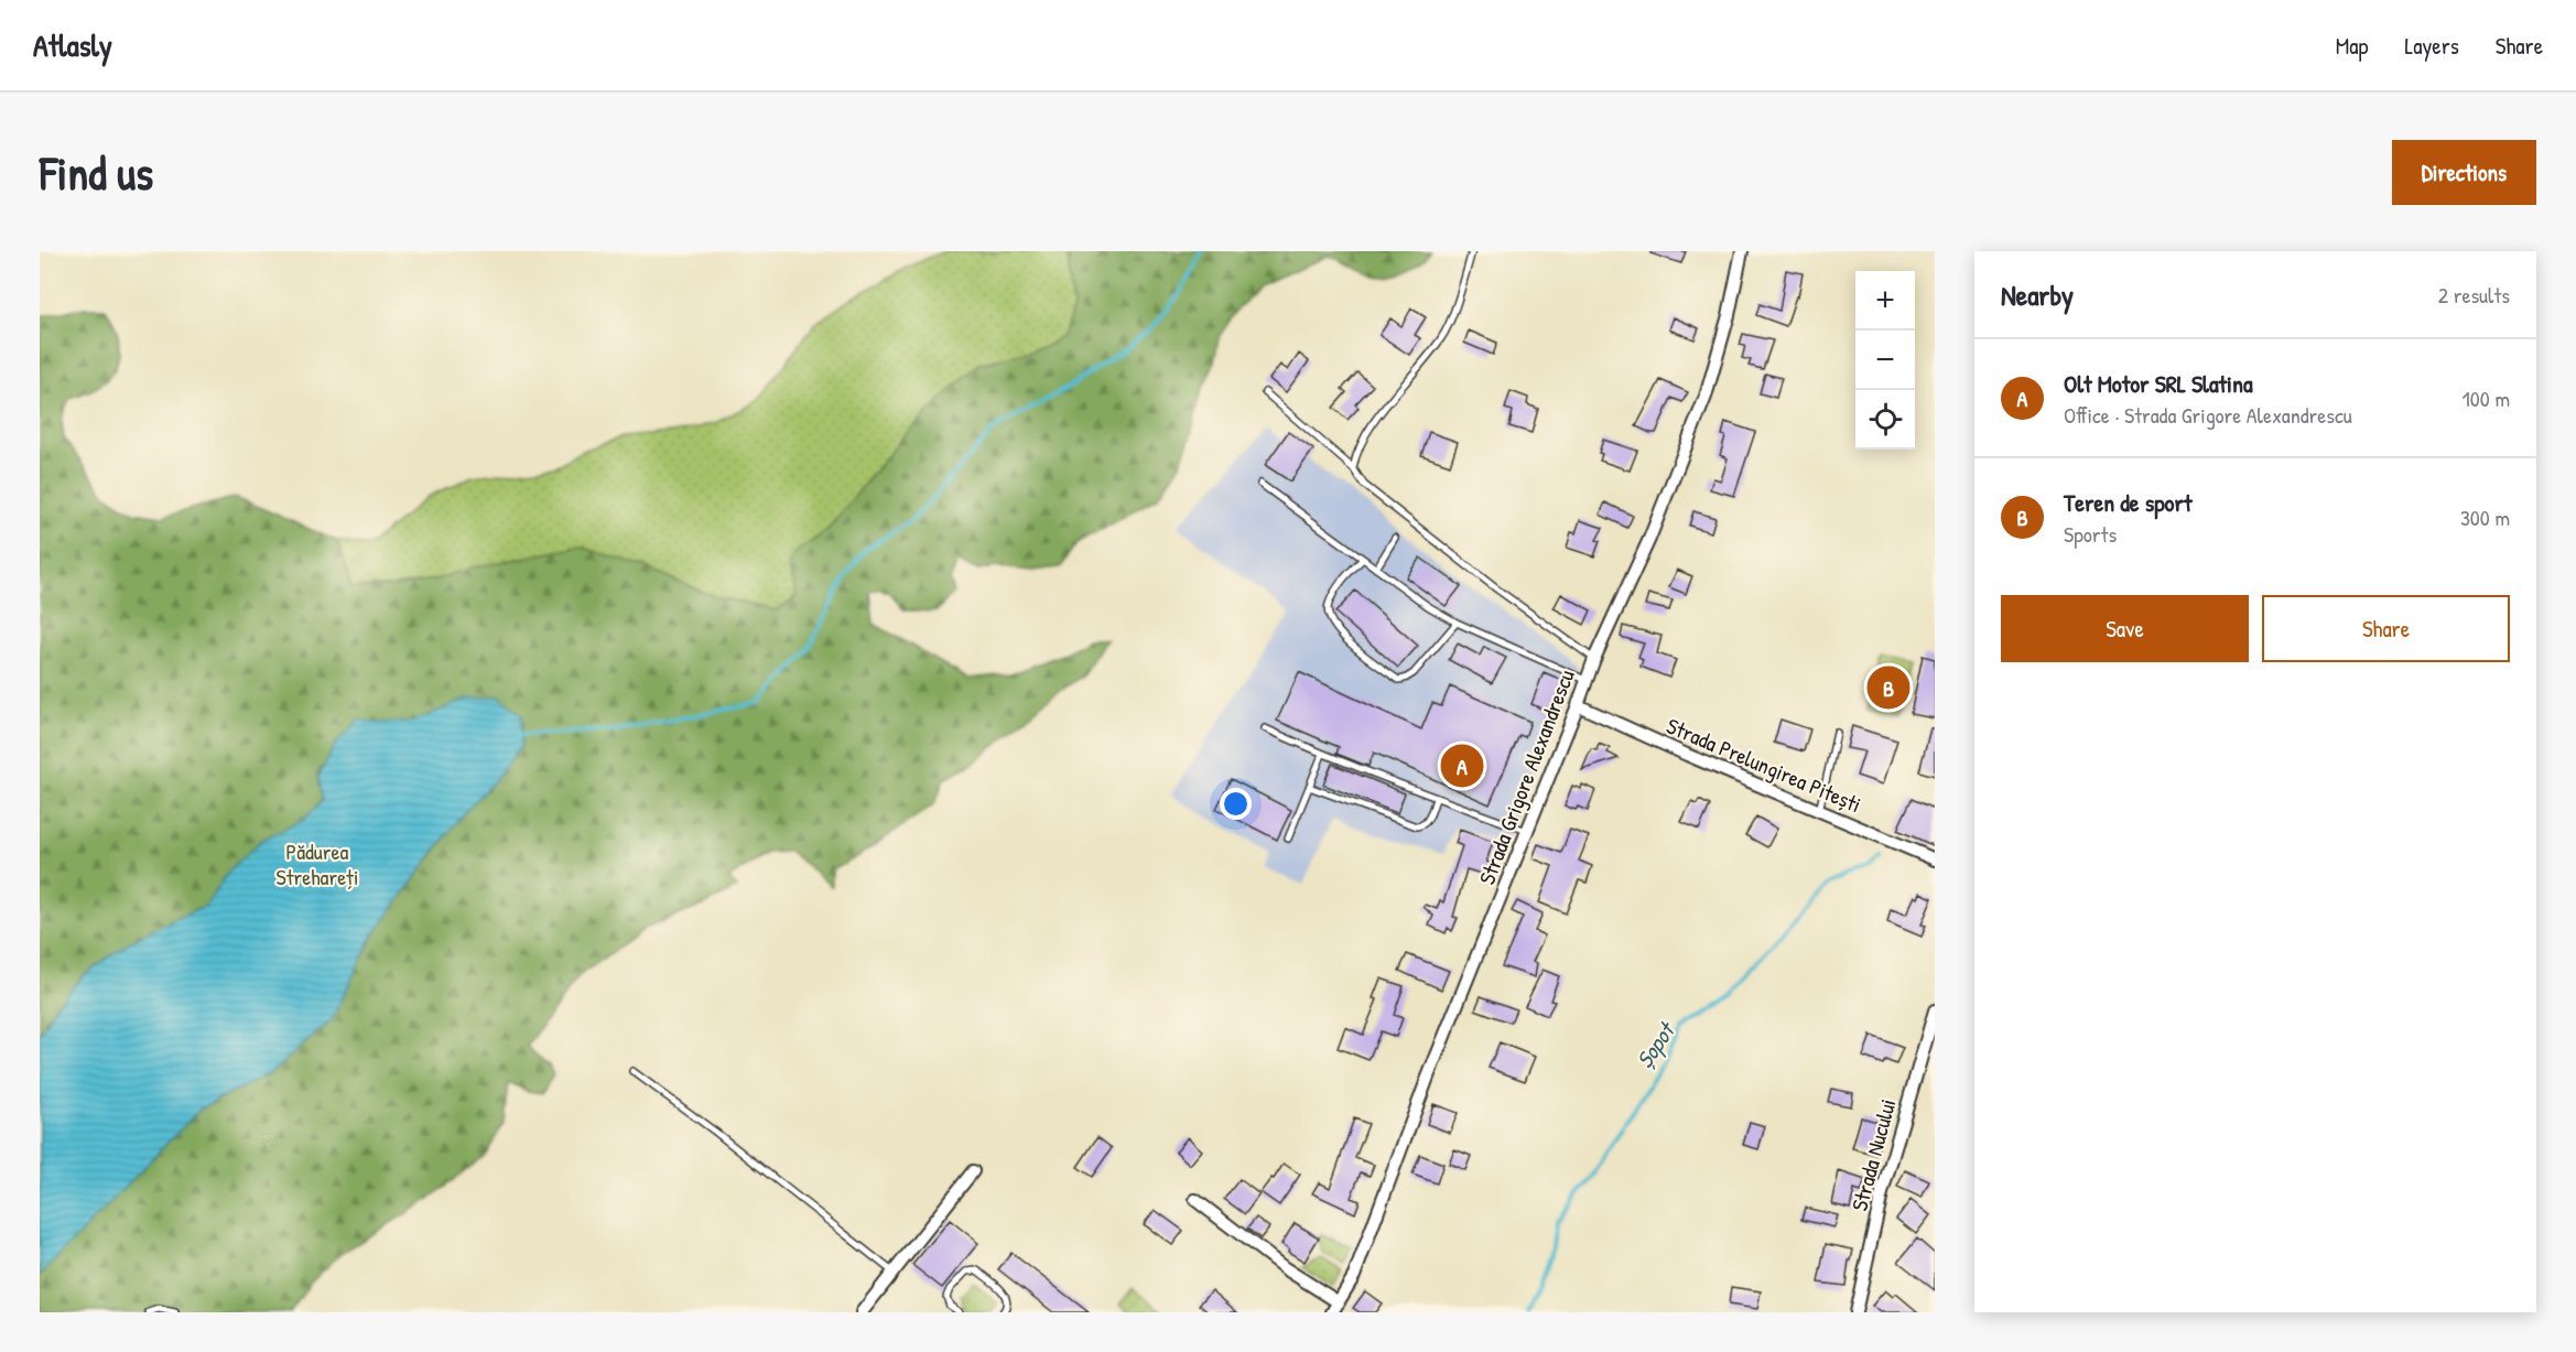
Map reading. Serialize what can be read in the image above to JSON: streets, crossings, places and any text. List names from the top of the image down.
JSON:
{
  "streets": {
    "street": ["Strada Prelungirea Pitești", "Strada Grigore Alexandrescu", "Strada Nucului"]
  },
  "crossings": [
    ["Strada Prelungirea Pitești", "Strada Grigore Alexandrescu"]
  ],
  "water": ["Șopot"],
  "parks": ["Pădurea Strehareți"],
  "page": {
    "header": "Atlasly",
    "nav": ["Map", "Layers", "Share"],
    "buttons": [
      "Directions",
      ["Save", "Share"]
    ],
    "title": "Find us",
    "heading": ["Nearby", "2 results"],
    "map_buttons": ["+", "−"],
    "list": [
      {
        "mark": "A",
        "name": "Olt Motor SRL Slatina",
        "note": "Office · Strada Grigore Alexandrescu",
        "value": "100 m"
      },
      {
        "mark": "B",
        "name": "Teren de sport",
        "note": "Sports",
        "value": "300 m"
      }
    ],
    "pins": ["B", "A"]
  }
}
